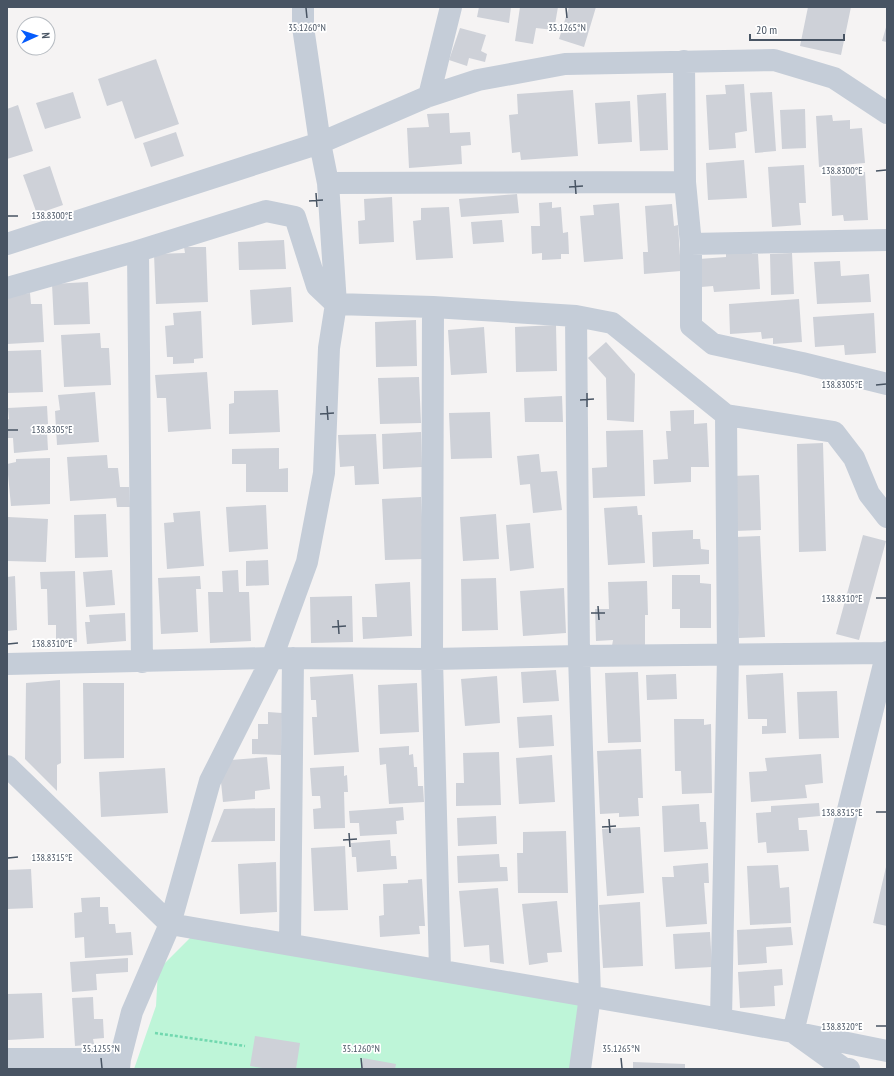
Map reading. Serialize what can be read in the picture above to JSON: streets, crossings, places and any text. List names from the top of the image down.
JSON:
{
  "scale_bar": "20 m",
  "north": "right",
  "coordinates": [
    "35.1260°N",
    "35.1265°N",
    "138.8300°E",
    "138.8305°E",
    "138.8310°E",
    "138.8315°E",
    "138.8320°E",
    "35.1255°N"
  ]
}
